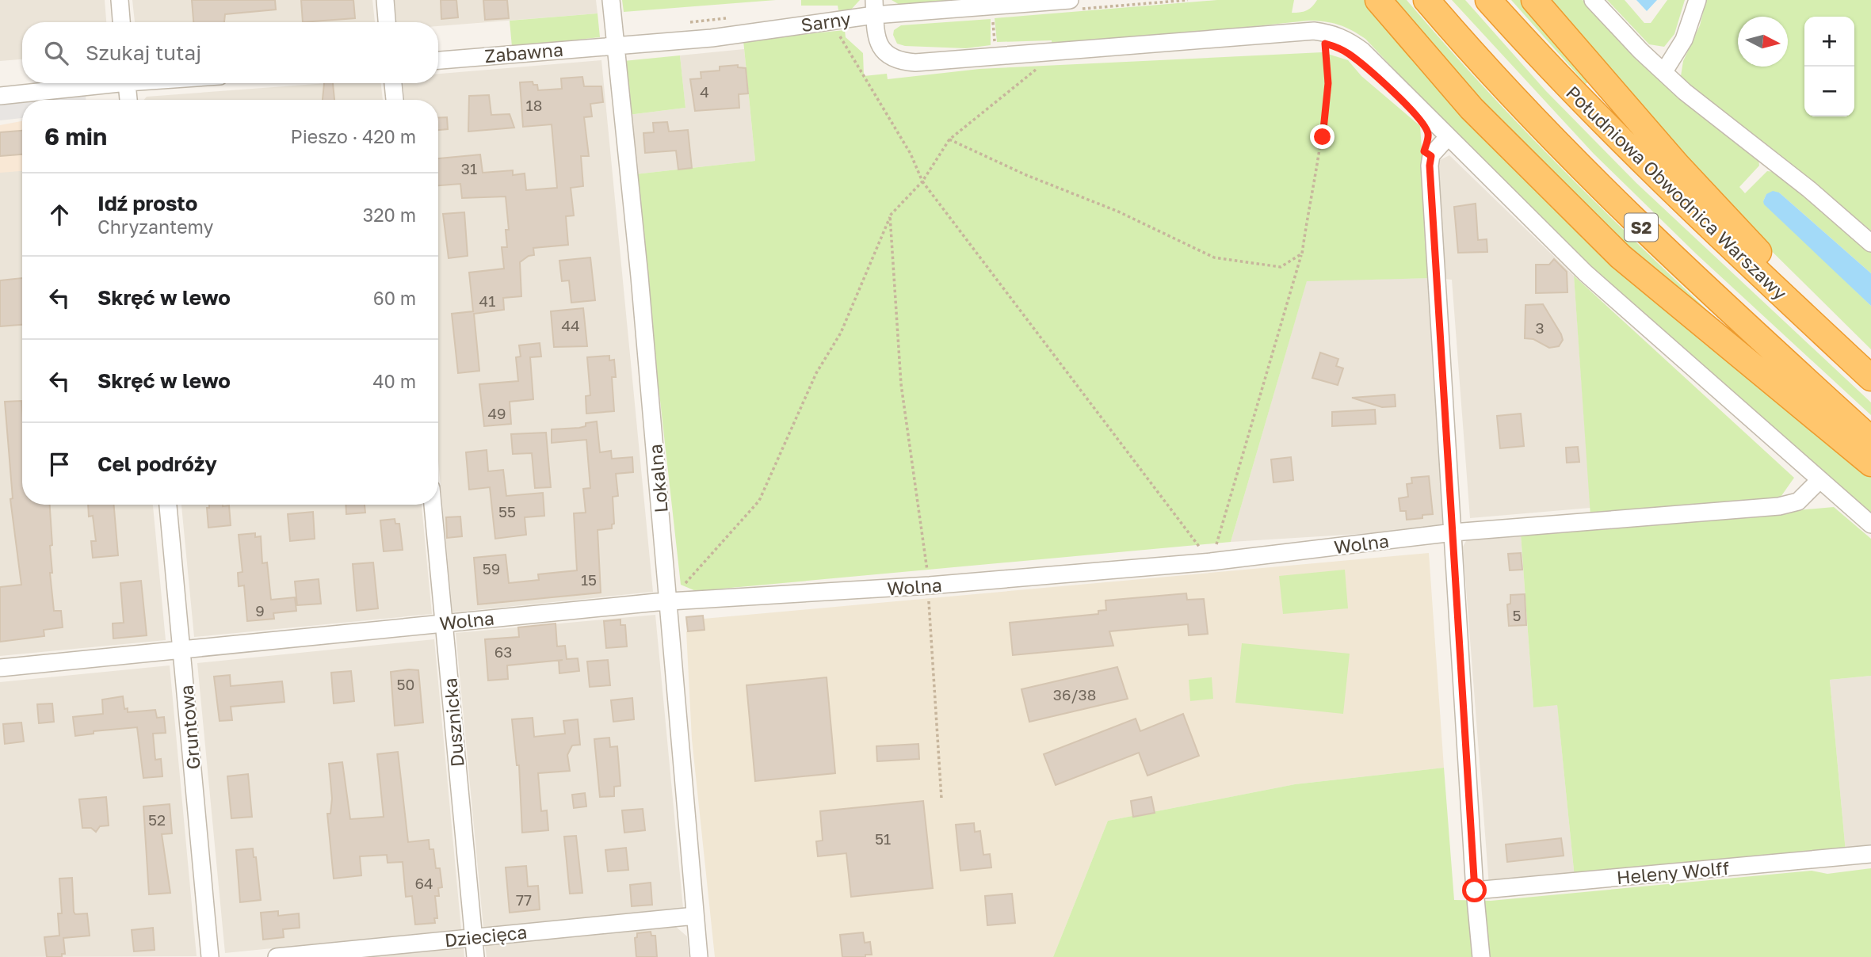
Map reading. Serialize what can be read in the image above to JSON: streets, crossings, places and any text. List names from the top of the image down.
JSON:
{
  "streets": {
    "highway": ["Południowa Obwodnica Warszawy", "S2"],
    "street": [
      "Sarny",
      "Zabawna",
      "Lokalna",
      "Wolna",
      "Dusznicka",
      "Gruntowa",
      "Heleny Wolff",
      "Dziecięca"
    ]
  },
  "crossings": [
    ["Sarny", "Zabawna"],
    ["Sarny", "Lokalna"],
    ["Zabawna", "Lokalna"],
    ["Lokalna", "Wolna"],
    ["Lokalna", "Dziecięca"],
    ["Wolna", "Dusznicka"],
    ["Wolna", "Gruntowa"],
    ["Dusznicka", "Dziecięca"]
  ],
  "house_numbers": [
    "4",
    "18",
    "31",
    "41",
    "44",
    "3",
    "49",
    "55",
    "59",
    "15",
    "9",
    "5",
    "63",
    "50",
    "36/38",
    "52",
    "51",
    "64",
    "77"
  ],
  "north": "right",
  "page": {
    "map_buttons": ["+", "−"],
    "search": "Szukaj tutaj",
    "heading": ["6 min", "Pieszo · 420 m"],
    "list": [
      ["Idź prosto", "Chryzantemy", "320 m"],
      ["Skręć w lewo", "60 m"],
      ["Skręć w lewo", "40 m"],
      "Cel podróży"
    ]
  }
}
